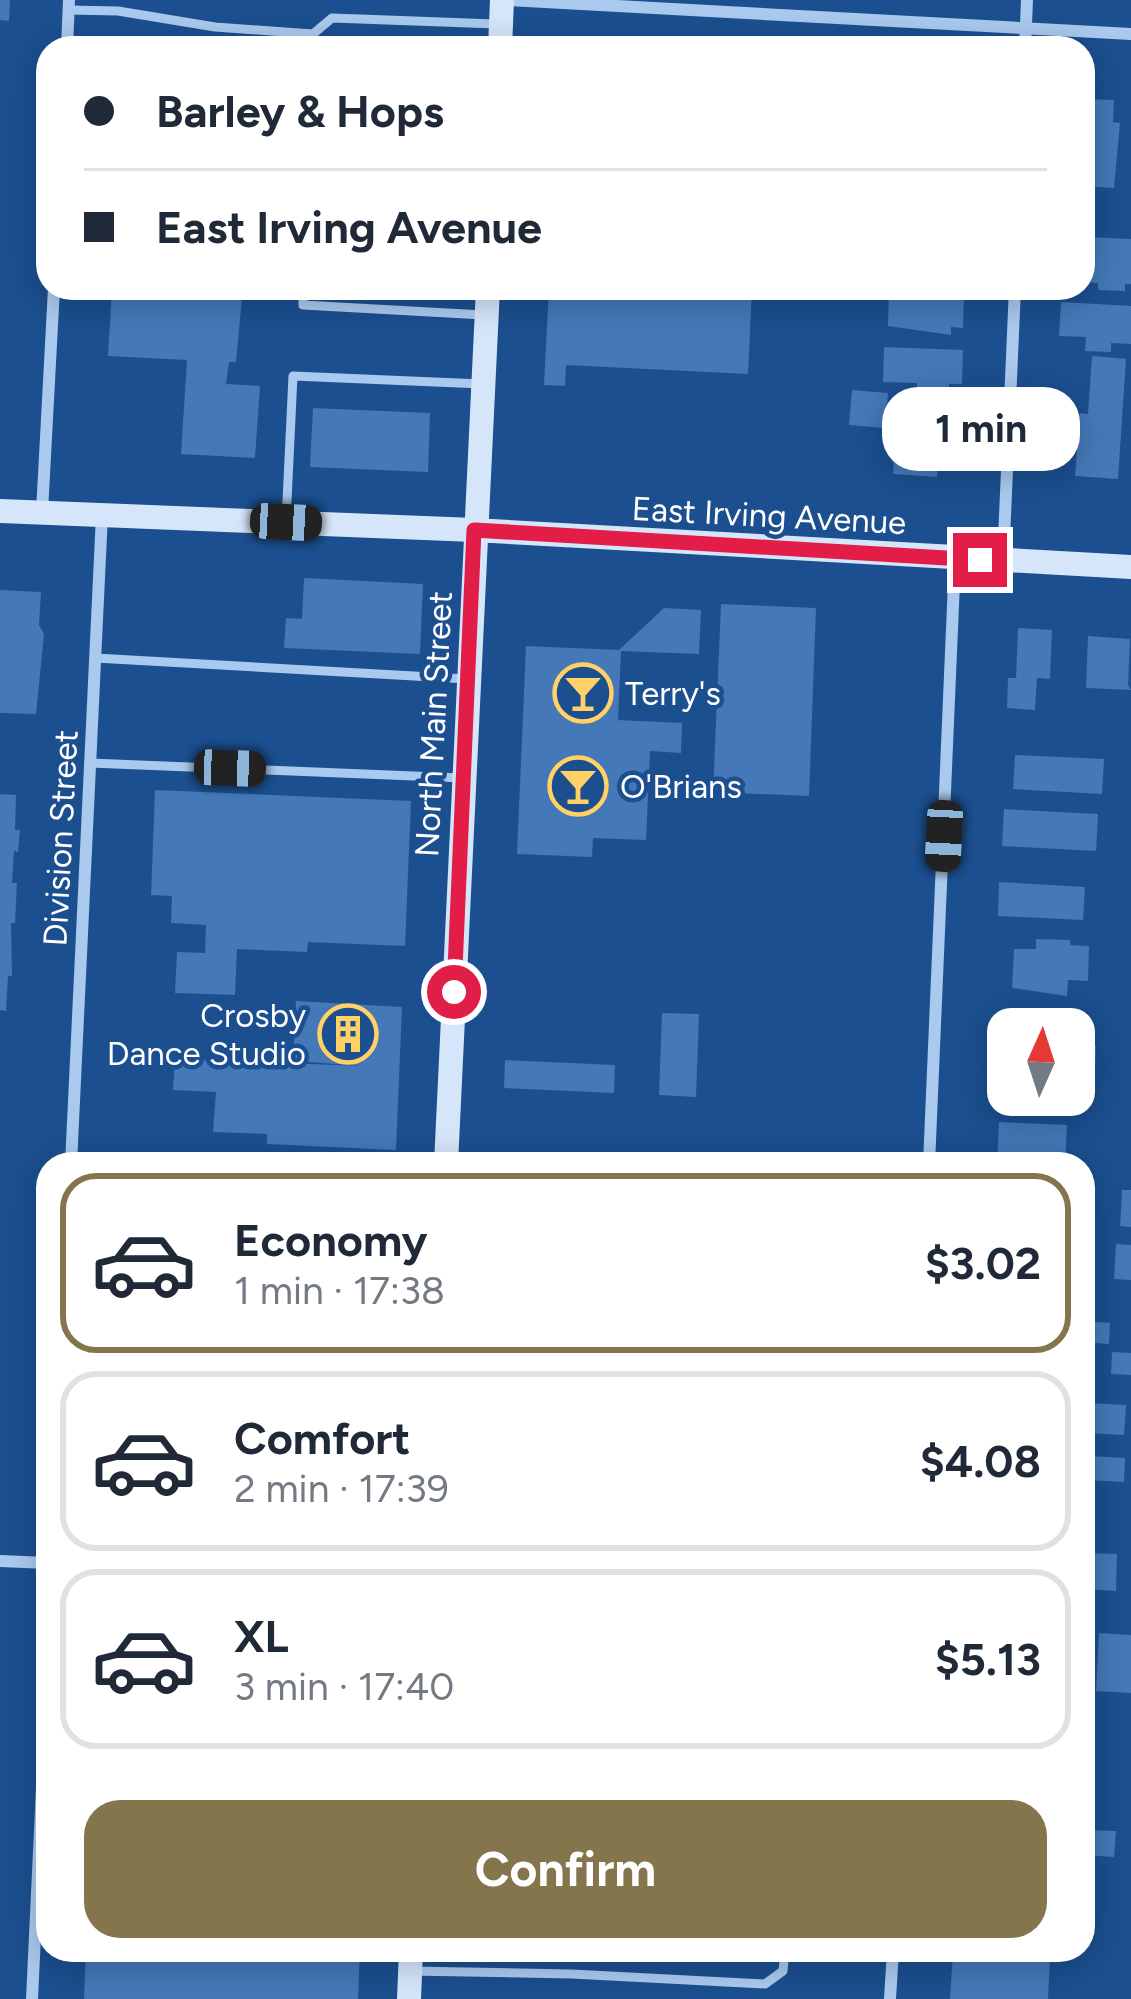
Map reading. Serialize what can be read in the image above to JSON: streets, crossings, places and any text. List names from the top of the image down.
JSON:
{
  "streets": {
    "street": ["East Irving Avenue", "North Main Street", "Division Street"]
  },
  "crossings": [
    ["East Irving Avenue", "North Main Street"],
    ["East Irving Avenue", "Division Street"]
  ],
  "places": {
    "bar": ["Terry's", "O'Brians"],
    "building": ["Crosby Dance Studio"]
  },
  "north": "top",
  "page": {
    "banner": ["Barley & Hops", "East Irving Avenue"],
    "bubble": "1 min",
    "list": [
      {
        "name": "Economy",
        "note": "1 min · 17:38",
        "value": "$3.02"
      },
      {
        "name": "Comfort",
        "note": "2 min · 17:39",
        "value": "$4.08"
      },
      {
        "name": "XL",
        "note": "3 min · 17:40",
        "value": "$5.13"
      }
    ],
    "buttons": "Confirm"
  }
}
